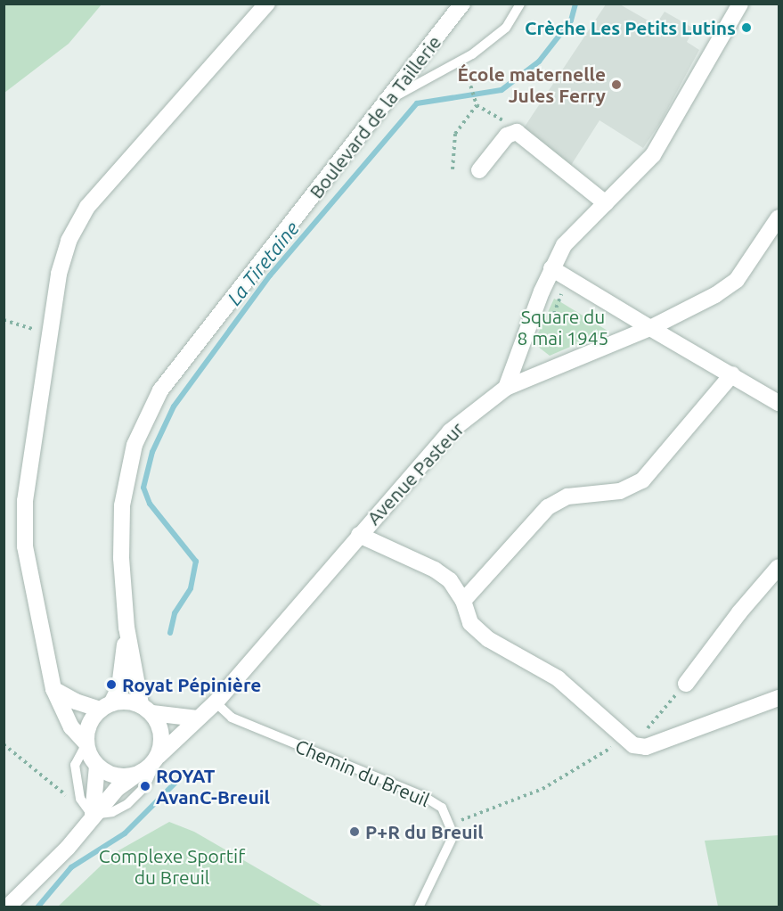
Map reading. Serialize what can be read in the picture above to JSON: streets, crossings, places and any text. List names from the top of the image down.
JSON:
{
  "streets": {
    "street": ["Boulevard de la Taillerie", "Avenue Pasteur"],
    "lane": ["Chemin du Breuil"]
  },
  "crossings": [
    ["Boulevard de la Taillerie", "Avenue Pasteur"],
    ["Avenue Pasteur", "Chemin du Breuil"]
  ],
  "water": ["La Tiretaine"],
  "parks": ["Square du 8 mai 1945", "Complexe Sportif du Breuil"],
  "places": [
    "Crèche Les Petits Lutins",
    "École maternelle Jules Ferry",
    "Royat Pépinière",
    "ROYAT AvanC-Breuil",
    "P+R du Breuil"
  ]
}
